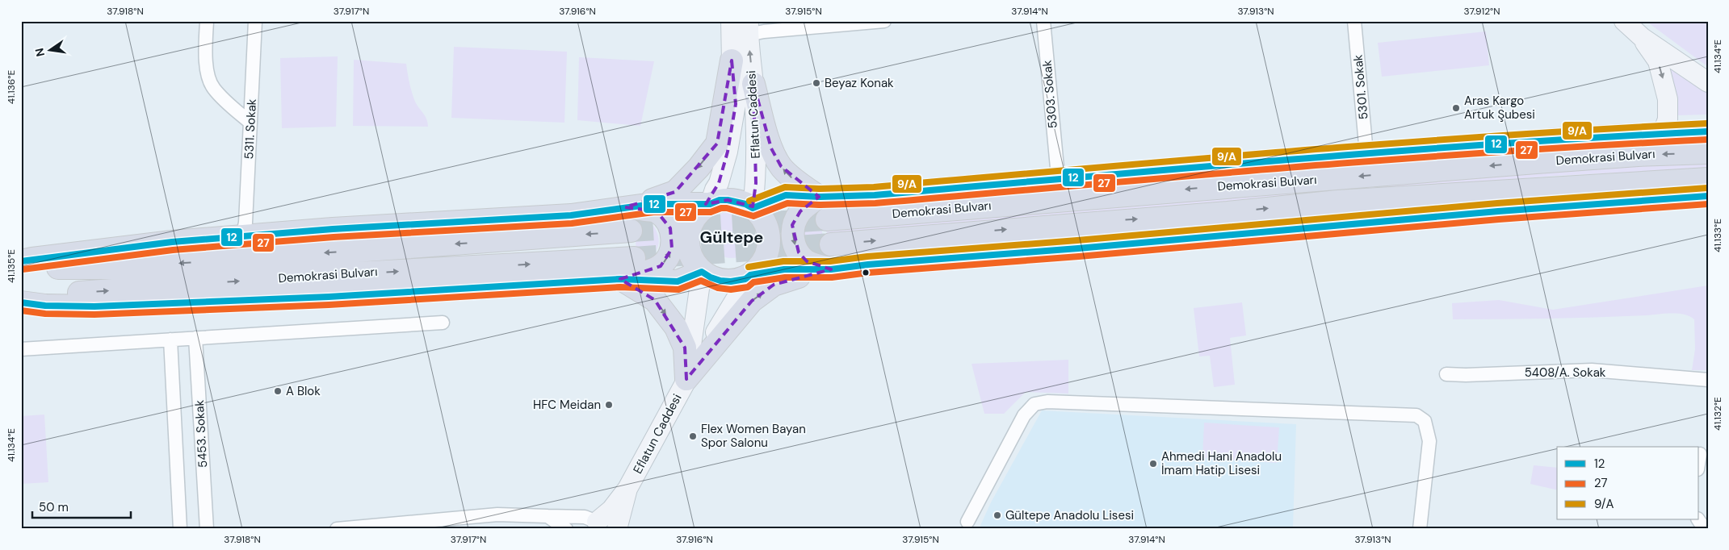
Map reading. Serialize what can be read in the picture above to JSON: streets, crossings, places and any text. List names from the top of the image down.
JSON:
{
  "streets": {
    "highway": ["Demokrasi Bulvarı"],
    "street": [
      "5301. Sokak",
      "5303. Sokak",
      "Eflatun Caddesi",
      "5311. Sokak",
      "5408/A. Sokak",
      "5453. Sokak"
    ]
  },
  "districts": ["Gültepe"],
  "places": [
    "Beyaz Konak",
    "Aras Kargo Artuk Şubesi",
    "A Blok",
    "HFC Meidan",
    "Flex Women Bayan Spor Salonu",
    "Ahmedi Hani Anadolu İmam Hatip Lisesi",
    "Gültepe Anadolu Lisesi"
  ],
  "lines": ["transit line 9/A", "transit line 12", "transit line 27"],
  "legend": ["12", "27", "9/A"],
  "scale_bar": "50 m",
  "north": "left",
  "coordinates": [
    "37.918°N",
    "37.917°N",
    "37.916°N",
    "37.915°N",
    "37.914°N",
    "37.913°N",
    "37.912°N",
    "41.134°E",
    "41.136°E",
    "41.133°E",
    "41.135°E",
    "41.132°E"
  ]
}
